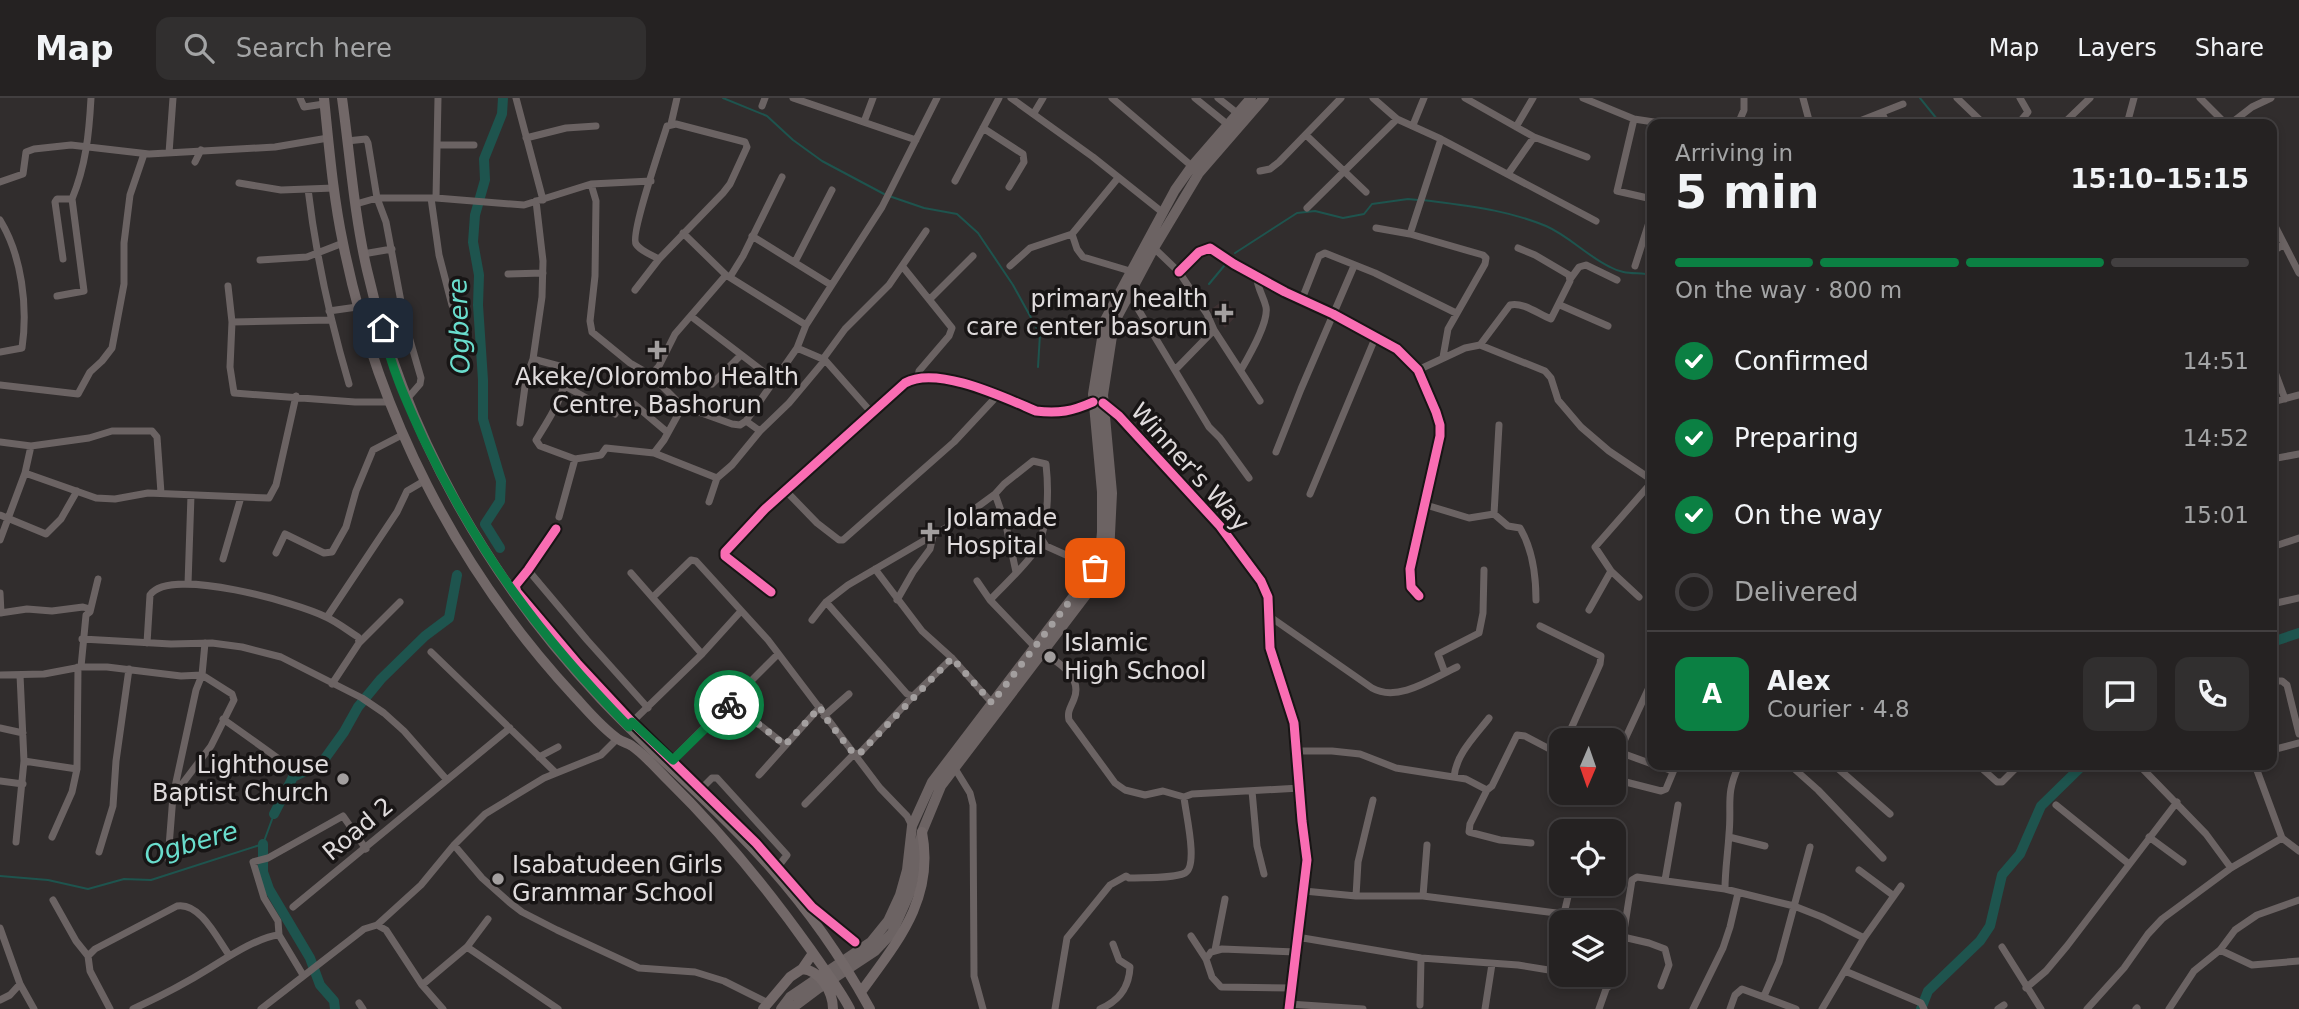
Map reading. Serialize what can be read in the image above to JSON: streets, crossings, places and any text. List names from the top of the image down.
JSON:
{
  "streets": {
    "street": ["Winner's Way", "Road 2"]
  },
  "water": ["Ogbere"],
  "places": {
    "health": ["primary health care center basorun", "Akeke/Olorombo Health Centre, Bashorun", "Jolamade Hospital"],
    "other": ["Islamic High School", "Lighthouse Baptist Church", "Isabatudeen Girls Grammar School"]
  },
  "north": "bottom",
  "page": {
    "header": "Map",
    "search": "Search here",
    "nav": ["Map", "Layers", "Share"],
    "heading": ["5 min", "Arriving in", "15:10–15:15"],
    "panel": ["Alex", "Courier · 4.8"],
    "bar": "On the way · 800 m",
    "list": [
      ["Confirmed", "14:51"],
      ["Preparing", "14:52"],
      ["On the way", "15:01"],
      "Delivered"
    ],
    "round": "A"
  }
}
